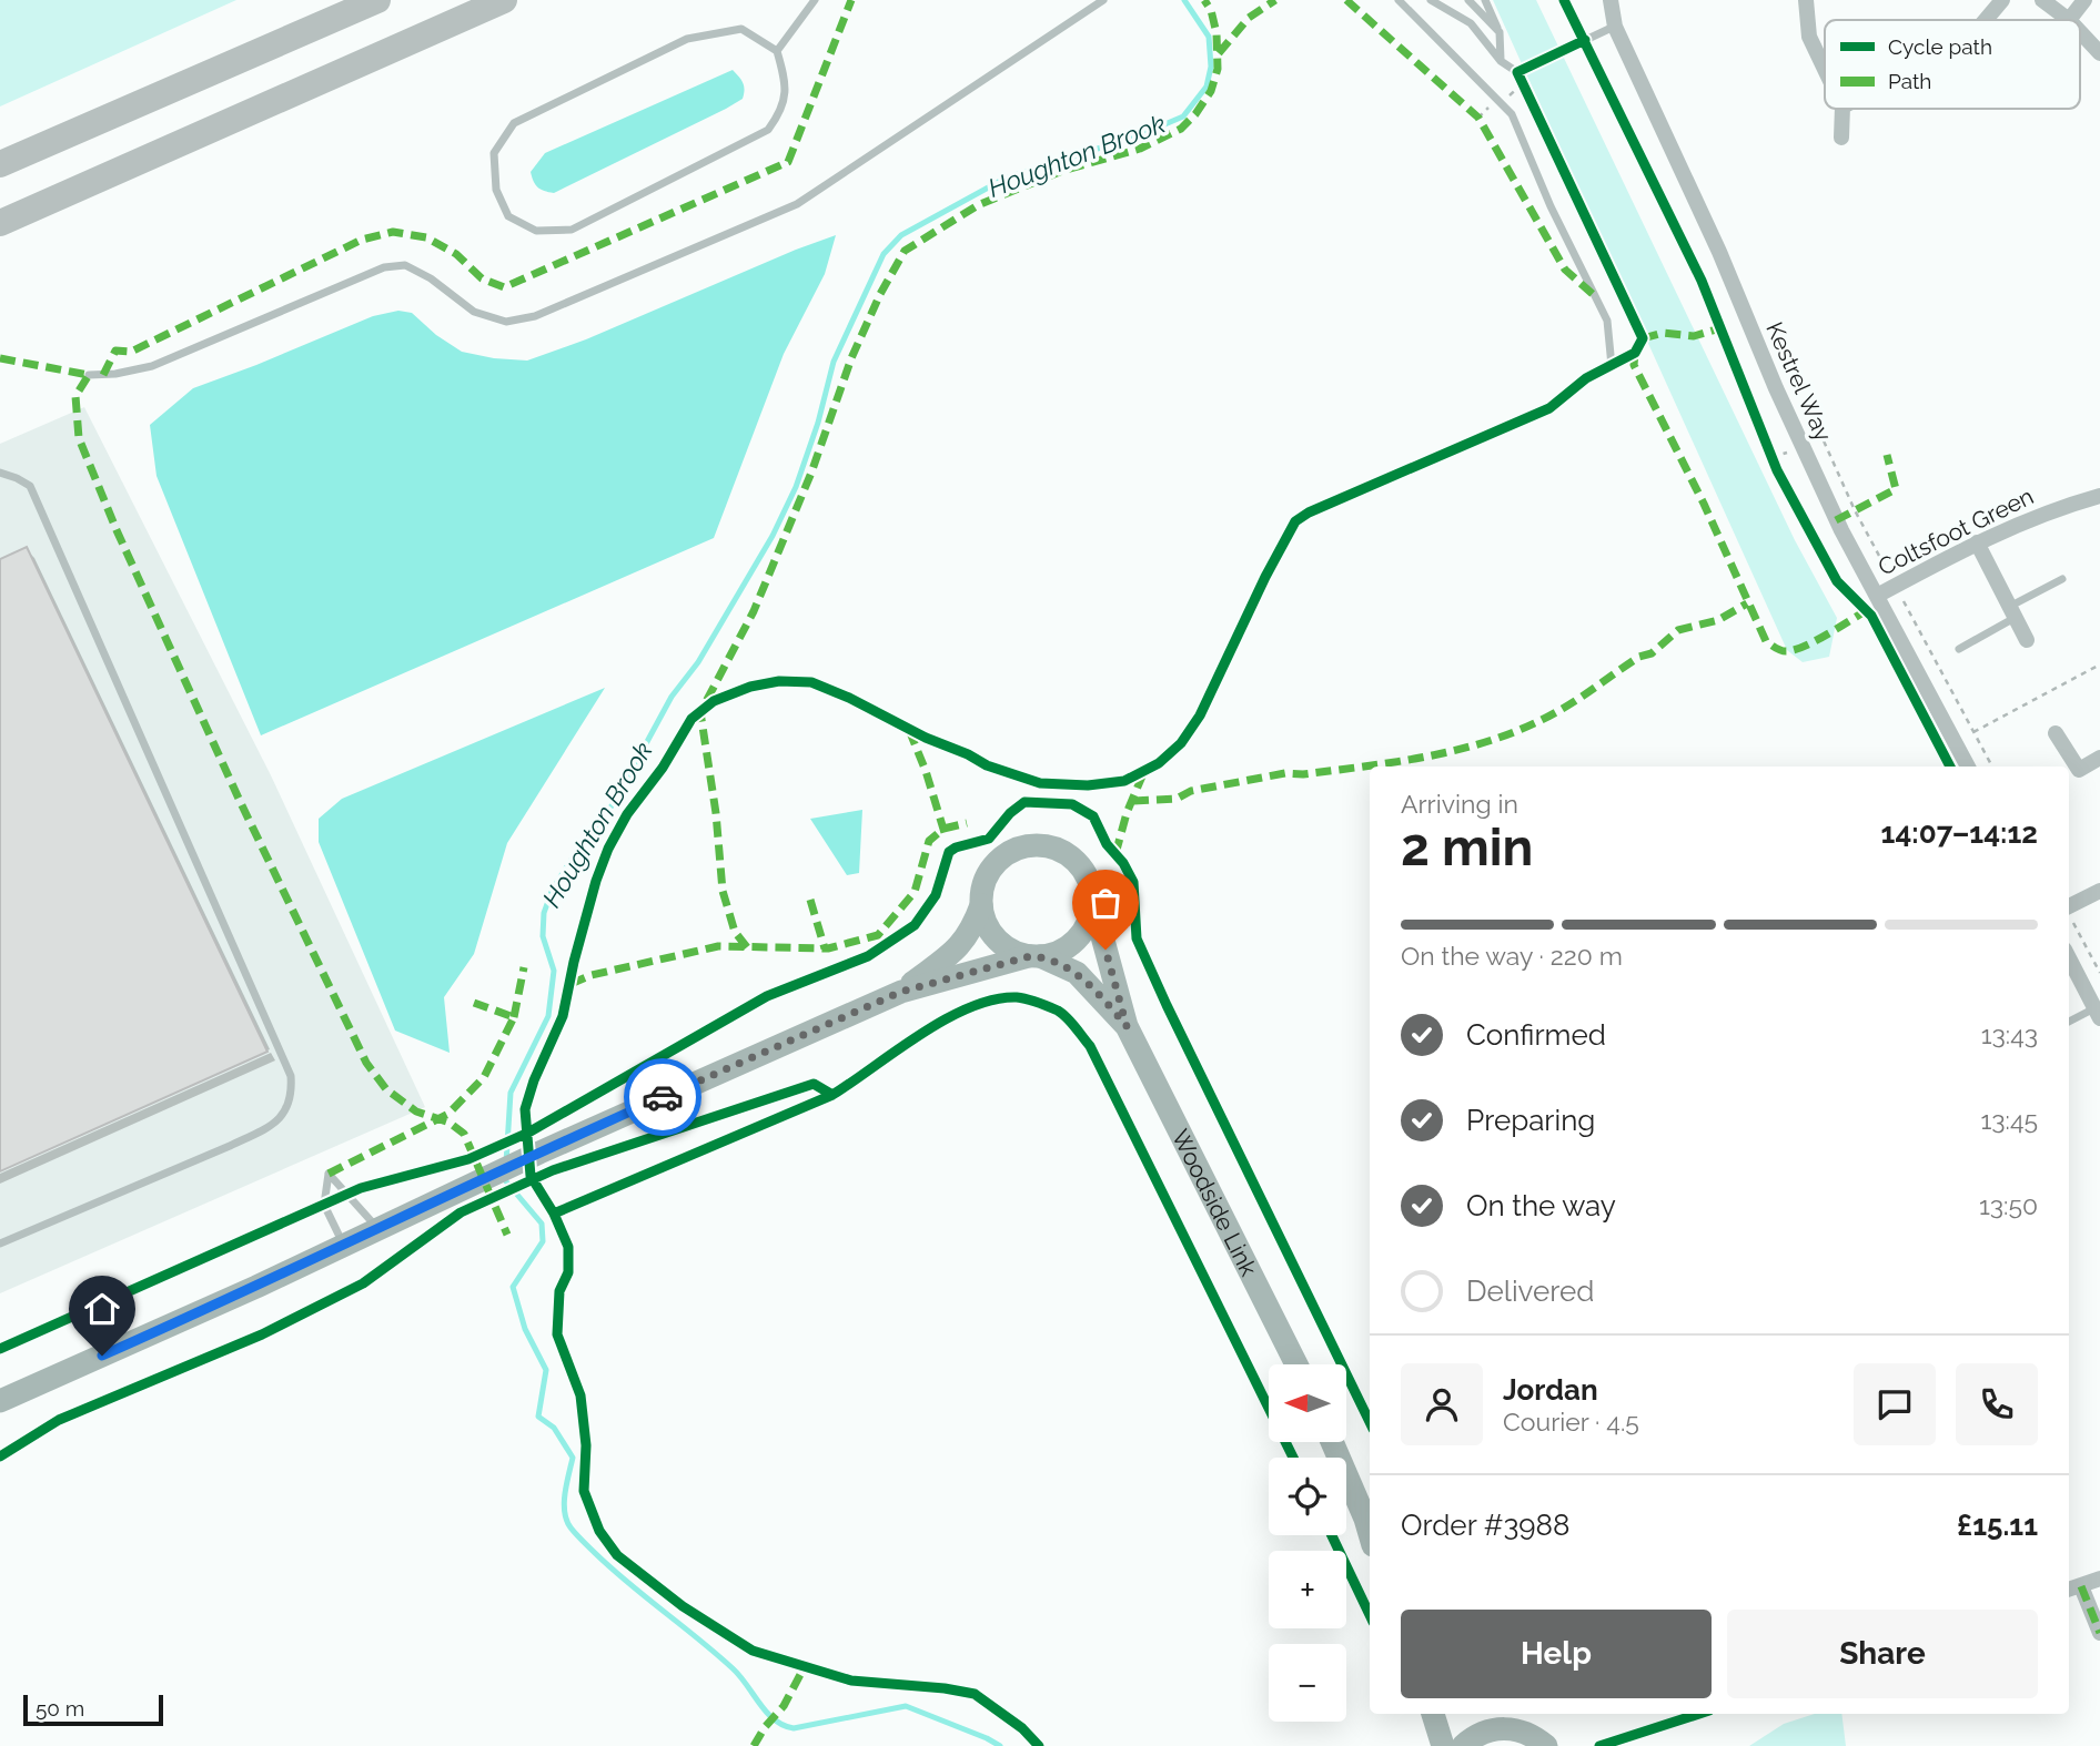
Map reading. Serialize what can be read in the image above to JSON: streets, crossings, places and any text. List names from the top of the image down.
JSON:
{
  "streets": {
    "main road": ["Woodside Link"],
    "street": ["Kestrel Way", "Coltsfoot Green"]
  },
  "crossings": [
    ["Kestrel Way", "Coltsfoot Green"]
  ],
  "water": ["Houghton Brook"],
  "legend": ["Cycle path", "Path"],
  "scale_bar": "50 m",
  "north": "left",
  "page": {
    "heading": ["2 min", "Arriving in", "14:07–14:12"],
    "panel": [
      "Jordan",
      "Courier · 4.5",
      "Order #3988",
      "£15.11"
    ],
    "bar": "On the way · 220 m",
    "list": [
      ["Confirmed", "13:43"],
      ["Preparing", "13:45"],
      ["On the way", "13:50"],
      "Delivered"
    ],
    "map_buttons": ["+", "−"],
    "buttons": ["Help", "Share"],
    "scale": "50 m"
  }
}
